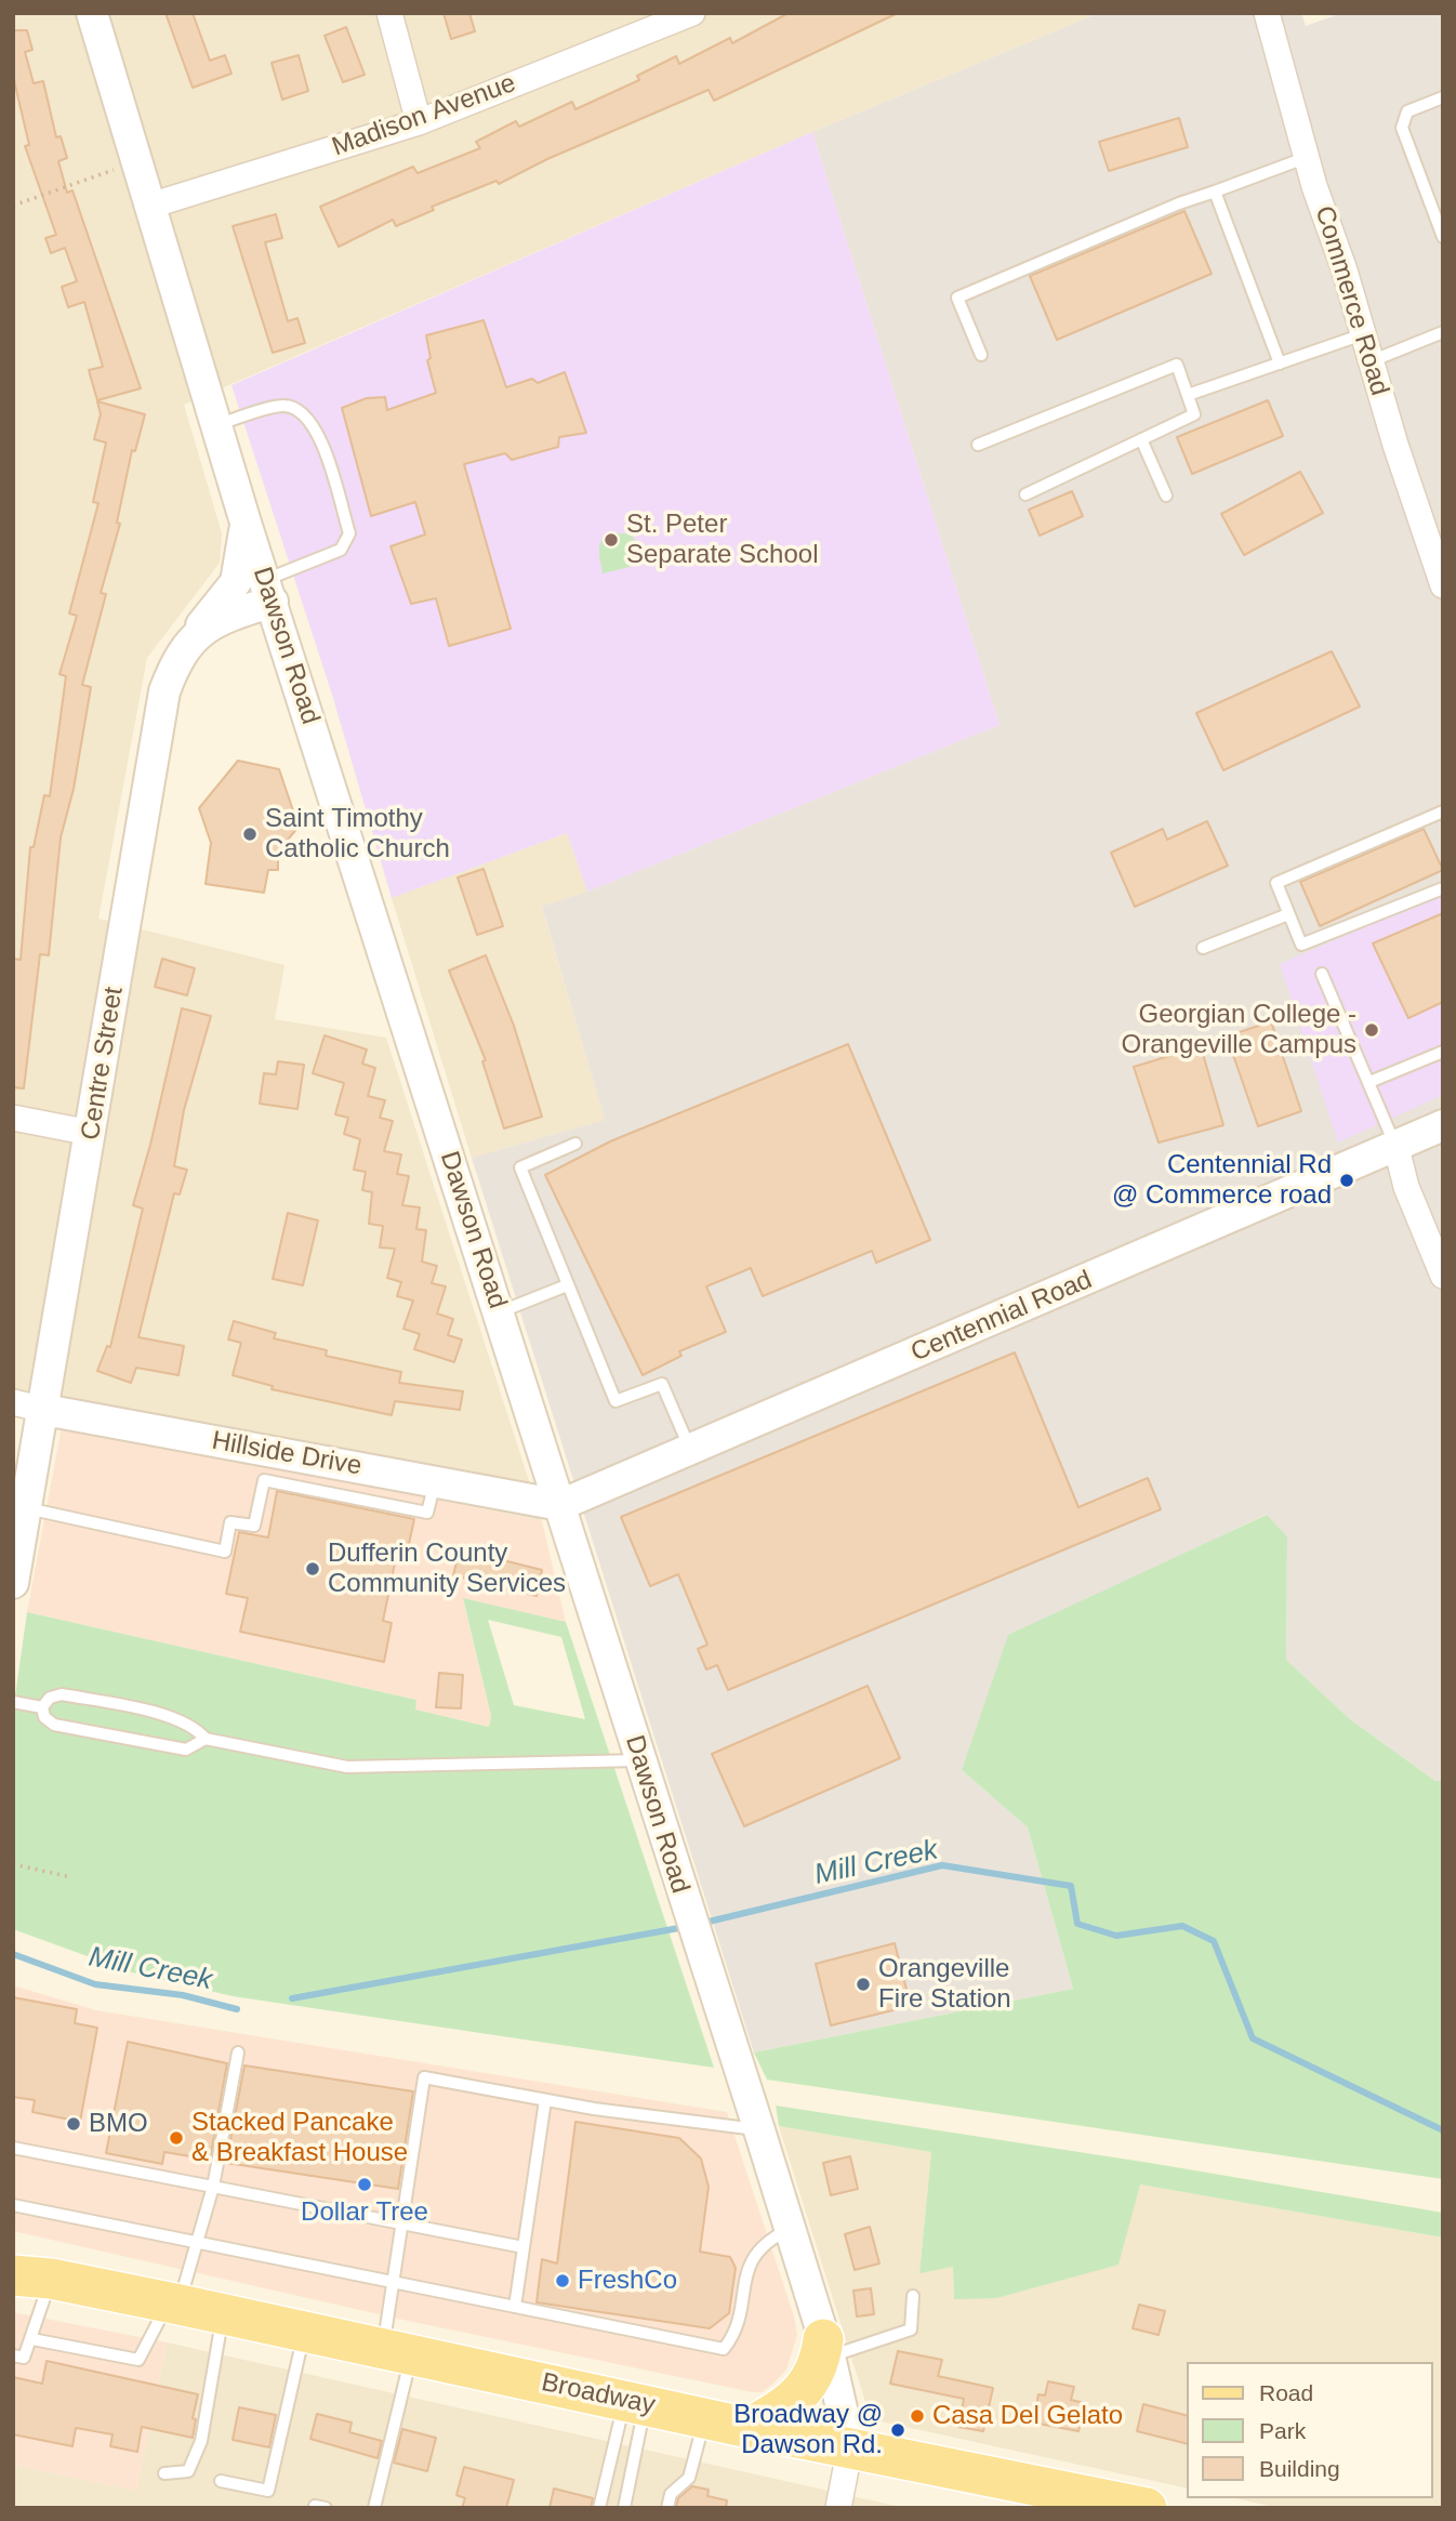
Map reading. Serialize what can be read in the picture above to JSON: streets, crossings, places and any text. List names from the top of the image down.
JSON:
{
  "streets": {
    "main road": ["Broadway"],
    "street": [
      "Madison Avenue",
      "Commerce Road",
      "Dawson Road",
      "Centre Street",
      "Centennial Road",
      "Hillside Drive"
    ]
  },
  "crossings": [
    ["Madison Avenue", "Dawson Road"],
    ["Dawson Road", "Centre Street"],
    ["Dawson Road", "Centennial Road"],
    ["Dawson Road", "Hillside Drive"],
    ["Dawson Road", "Broadway"],
    ["Centre Street", "Hillside Drive"],
    ["Centennial Road", "Hillside Drive"]
  ],
  "water": ["Mill Creek"],
  "places": [
    "St. Peter Separate School",
    "Saint Timothy Catholic Church",
    "Georgian College - Orangeville Campus",
    "Centennial Rd @ Commerce road",
    "Dufferin County Community Services",
    "Orangeville Fire Station",
    "BMO",
    "Stacked Pancake & Breakfast House",
    "Dollar Tree",
    "FreshCo",
    "Casa Del Gelato",
    "Broadway @ Dawson Rd."
  ],
  "legend": ["Road", "Park", "Building"]
}
